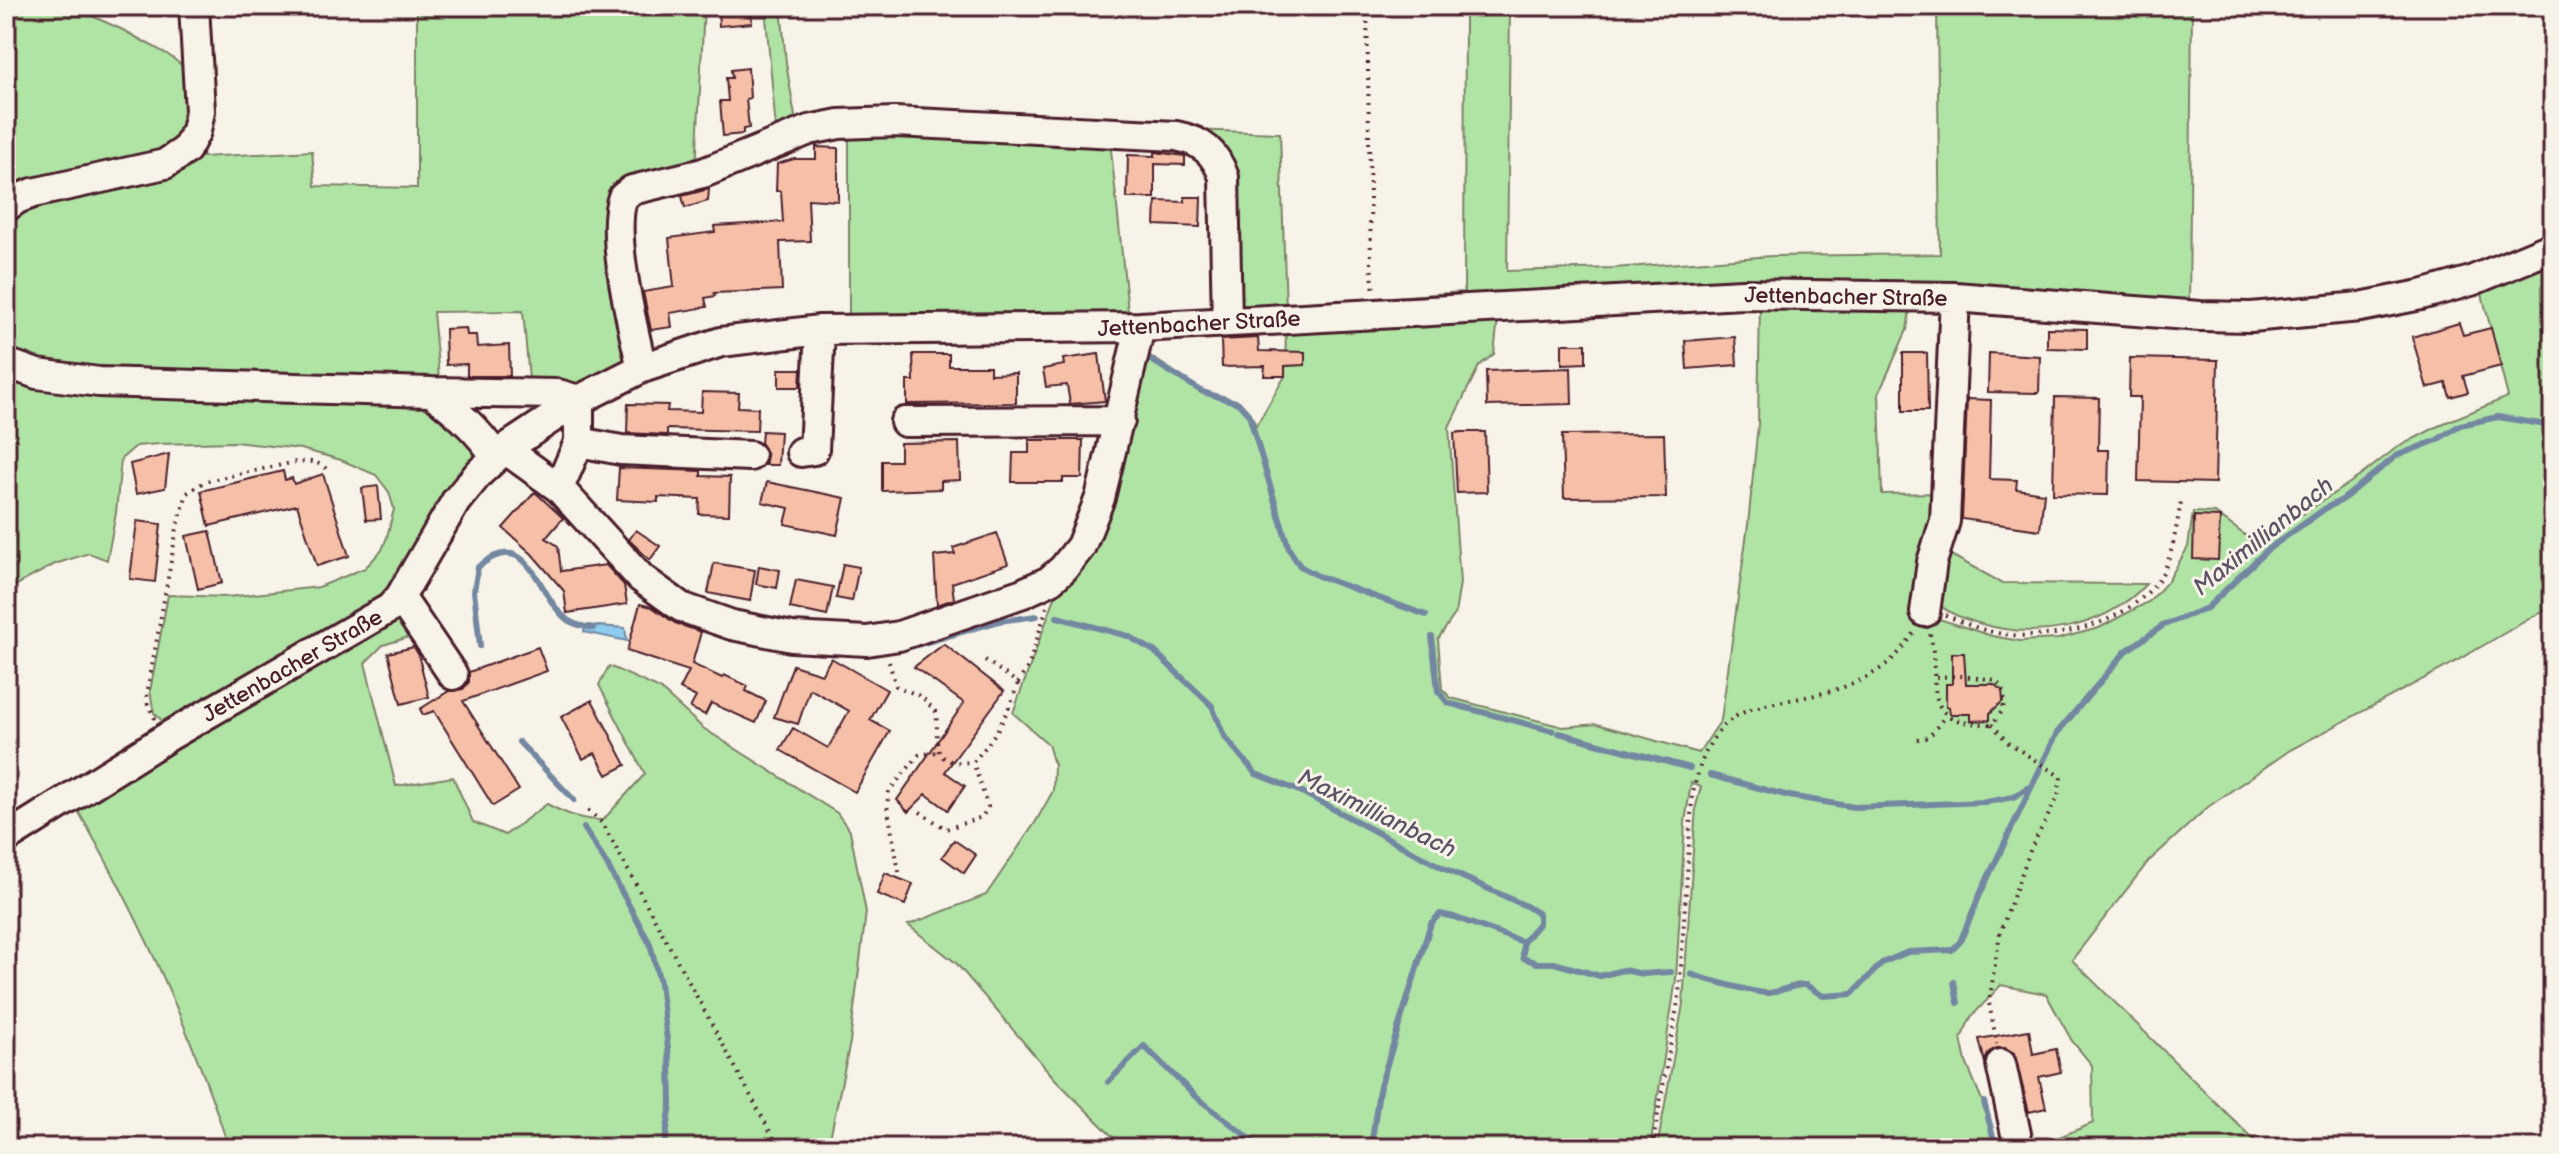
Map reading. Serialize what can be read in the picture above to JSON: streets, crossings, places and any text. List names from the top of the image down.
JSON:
{
  "streets": {
    "street": ["Jettenbacher Straße"]
  },
  "water": ["Maximillianbach"]
}
